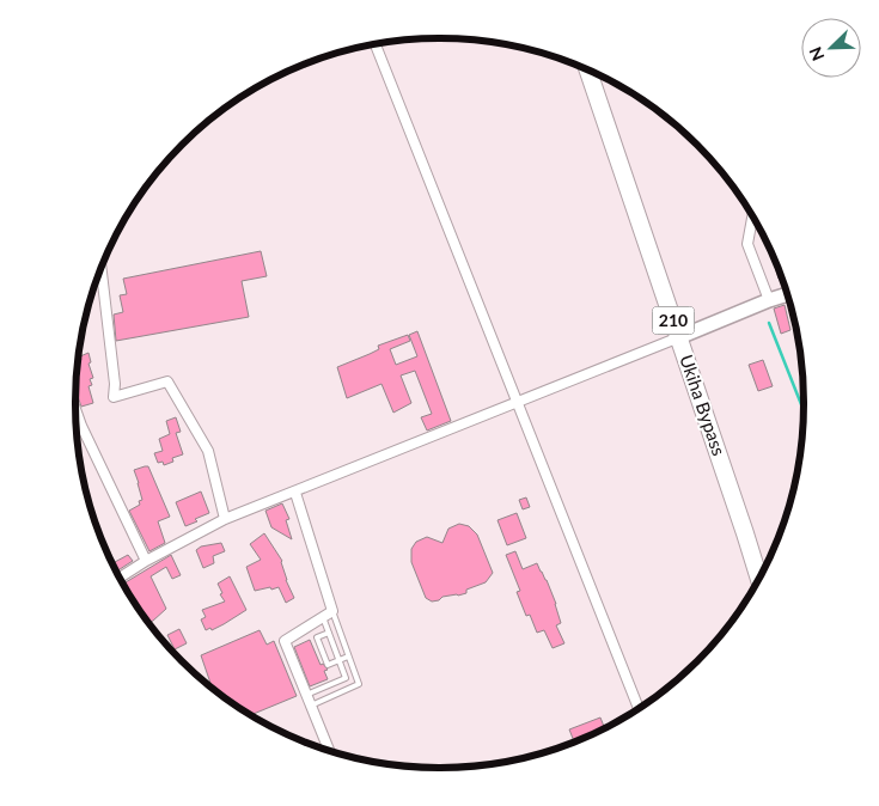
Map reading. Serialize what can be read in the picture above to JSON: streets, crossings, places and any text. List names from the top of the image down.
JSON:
{
  "streets": {
    "highway": ["210", "Ukiha Bypass"]
  },
  "north": "bottom left"
}
